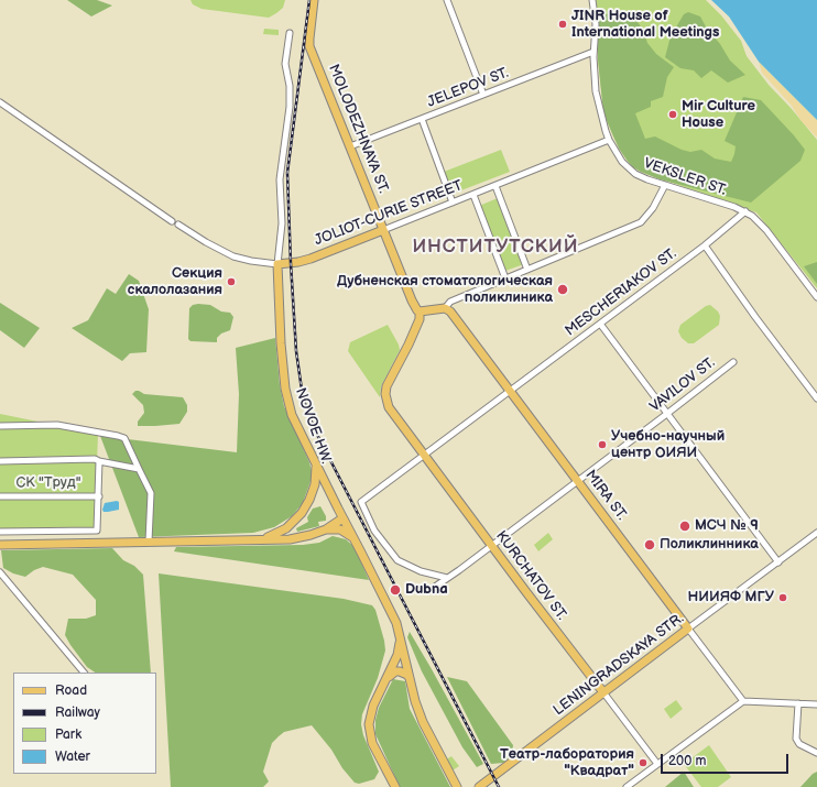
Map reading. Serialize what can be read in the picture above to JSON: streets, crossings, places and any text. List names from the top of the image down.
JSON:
{
  "streets": {
    "main road": [
      "MOLODEZHNAYA ST.",
      "JOLIOT-CURIE STREET",
      "NOVOE HW.",
      "MIRA ST.",
      "KURCHATOV ST.",
      "LENINGRADSKAYA STR."
    ],
    "street": [
      "JELEPOV ST.",
      "VEKSLER ST.",
      "MESCHERIAKOV ST.",
      "VAVILOV ST."
    ]
  },
  "crossings": [
    ["JELEPOV ST.", "MOLODEZHNAYA ST."],
    ["JELEPOV ST.", "VEKSLER ST."],
    ["MOLODEZHNAYA ST.", "JOLIOT-CURIE STREET"],
    ["MOLODEZHNAYA ST.", "KURCHATOV ST."],
    ["VEKSLER ST.", "JOLIOT-CURIE STREET"],
    ["VEKSLER ST.", "MESCHERIAKOV ST."],
    ["JOLIOT-CURIE STREET", "NOVOE HW."],
    ["MESCHERIAKOV ST.", "VAVILOV ST."],
    ["MESCHERIAKOV ST.", "MIRA ST."],
    ["MESCHERIAKOV ST.", "KURCHATOV ST."],
    ["VAVILOV ST.", "MIRA ST."],
    ["VAVILOV ST.", "KURCHATOV ST."],
    ["MIRA ST.", "LENINGRADSKAYA STR."],
    ["KURCHATOV ST.", "LENINGRADSKAYA STR."]
  ],
  "districts": ["ИНСТИТУТСКИЙ"],
  "parks": ["СК \"Труд\""],
  "places": [
    "JINR House of International Meetings",
    "Mir Culture House",
    "Секция скалолазания",
    "Дубненская стоматологическая поликлиника",
    "Учебно-научный центр ОИЯИ",
    "МСЧ № 9",
    "Поликлинника",
    "Dubna",
    "НИИЯФ МГУ",
    "Театр-лаборатория \"Квадрат\""
  ],
  "legend": [
    "Road",
    "Railway",
    "Park",
    "Water"
  ],
  "scale_bar": "200 m"
}
